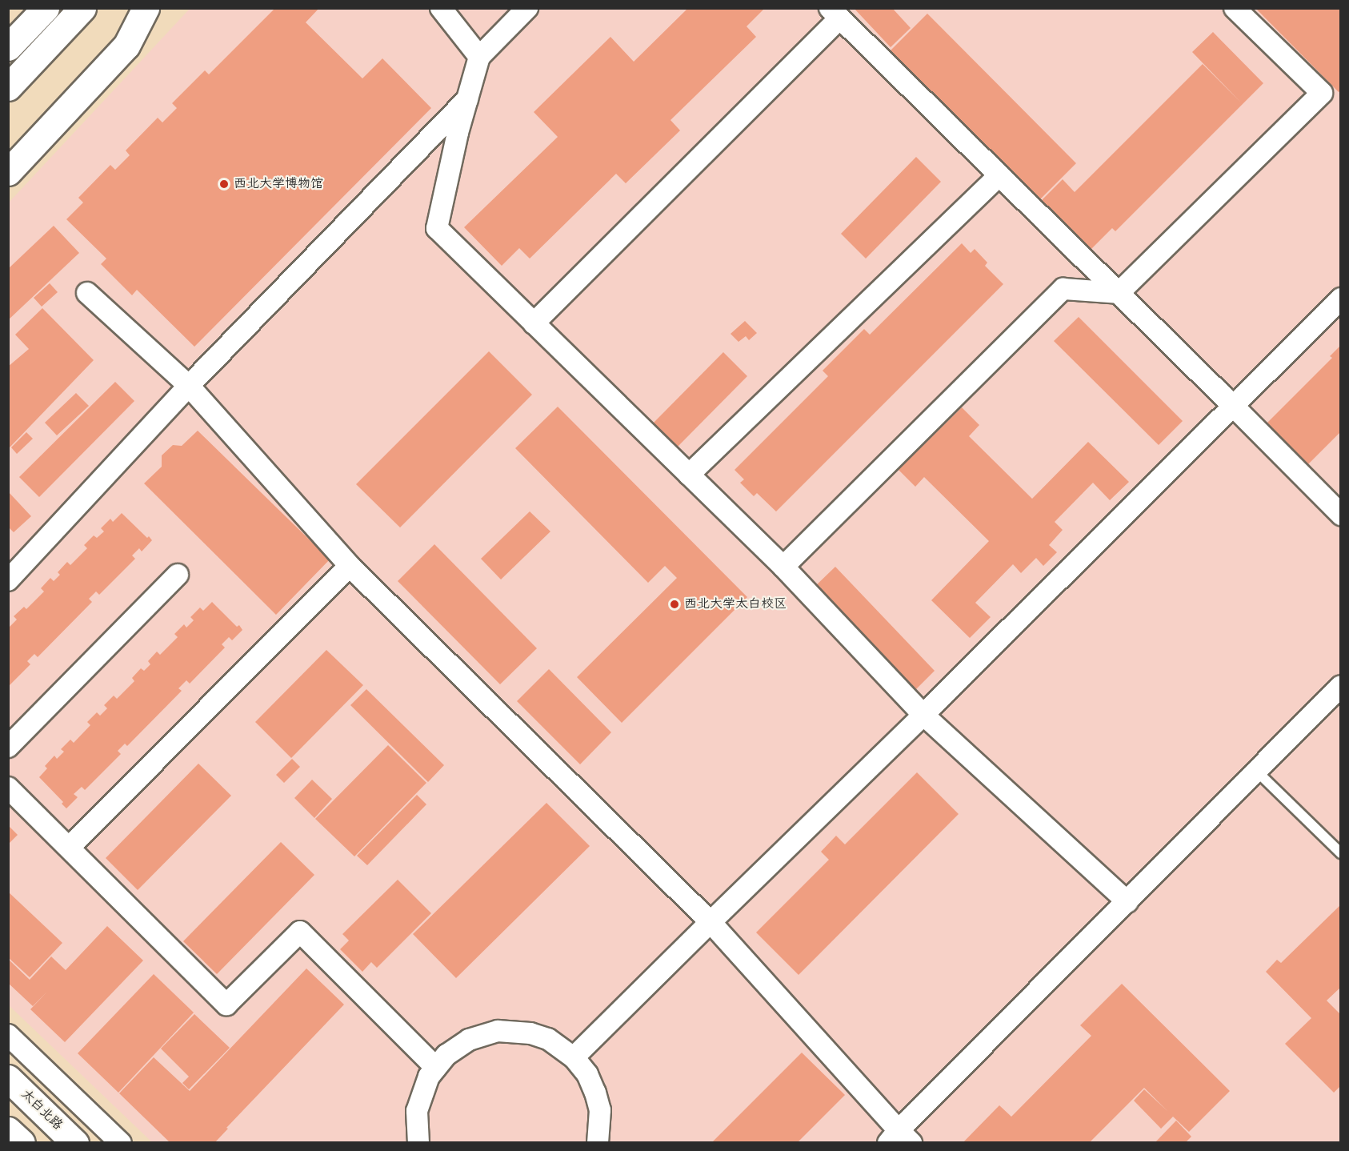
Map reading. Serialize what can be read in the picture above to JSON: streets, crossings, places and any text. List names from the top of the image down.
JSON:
{
  "streets": {
    "main road": ["太白北路"]
  },
  "places": ["西北大学博物馆", "西北大学太白校区"]
}
